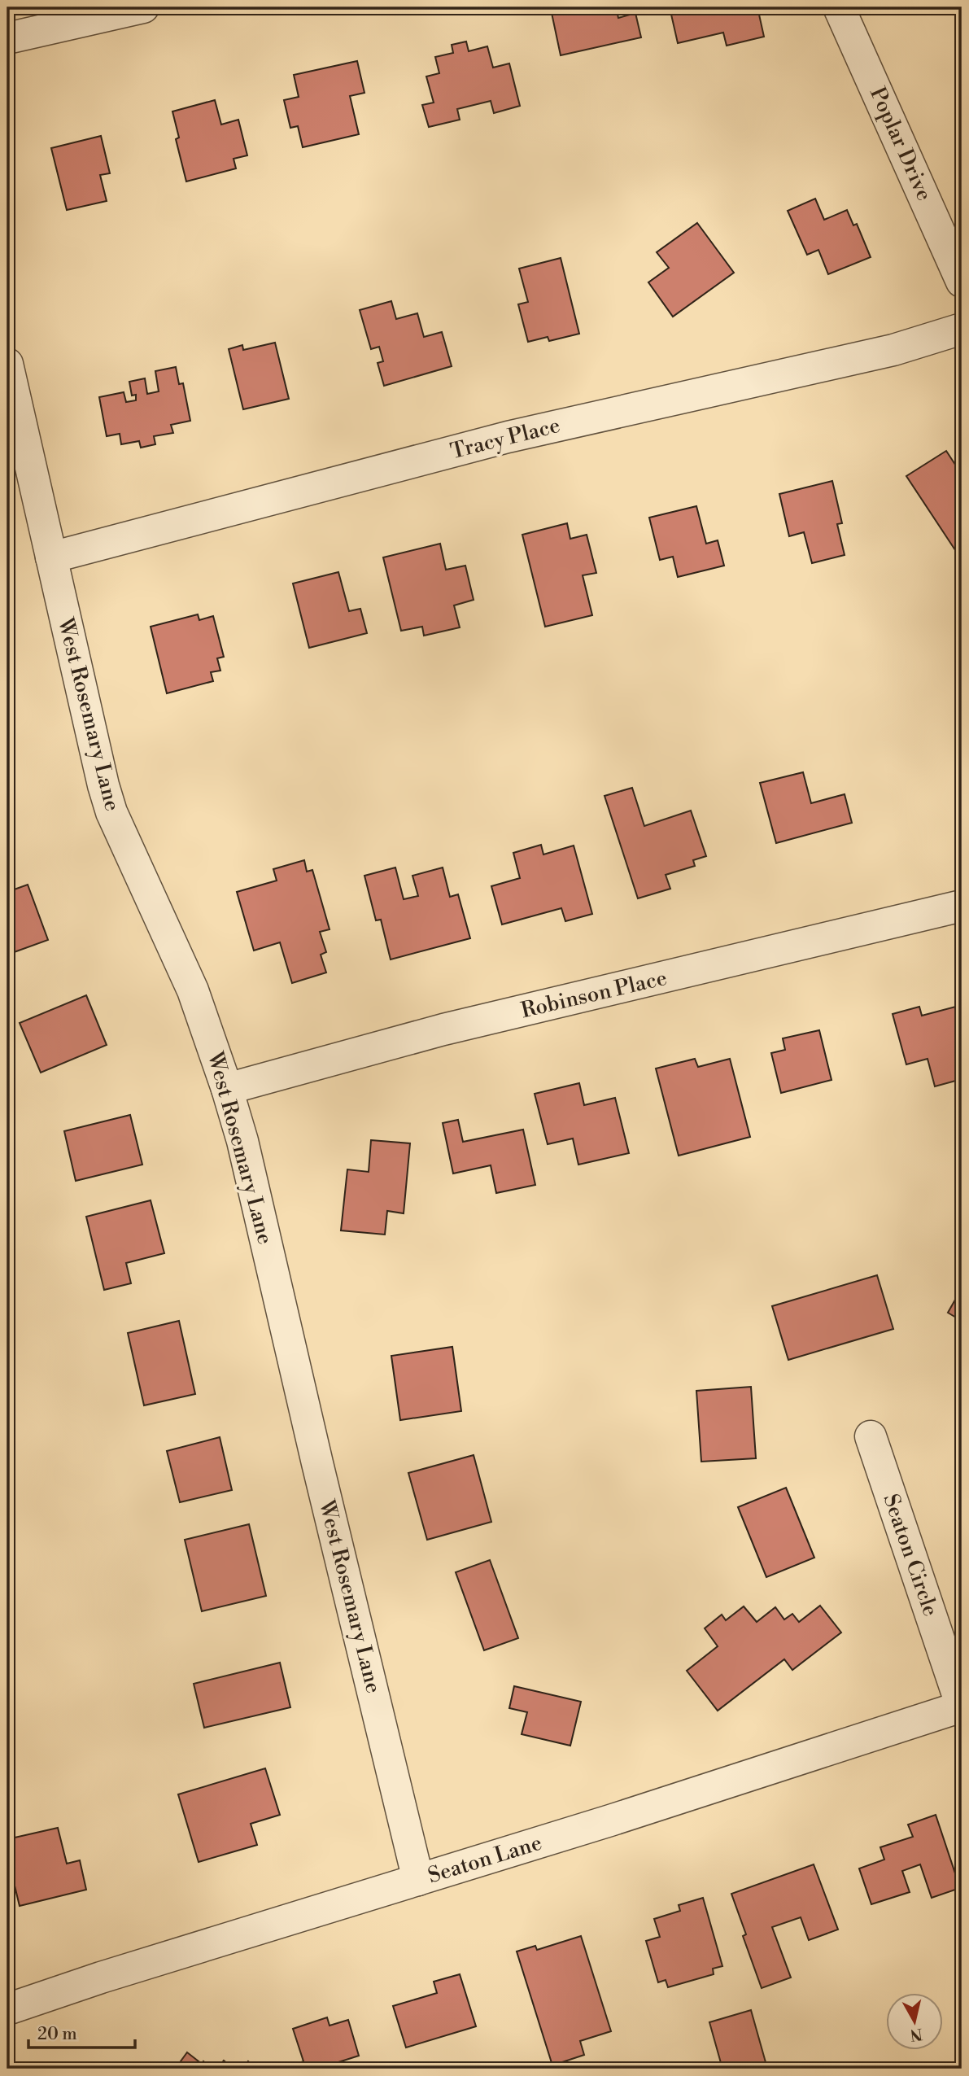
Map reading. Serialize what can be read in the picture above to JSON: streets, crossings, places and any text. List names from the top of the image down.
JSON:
{
  "streets": {
    "street": [
      "Poplar Drive",
      "Tracy Place",
      "West Rosemary Lane",
      "Robinson Place",
      "Seaton Circle",
      "Seaton Lane"
    ]
  },
  "crossings": [
    ["Tracy Place", "West Rosemary Lane"],
    ["West Rosemary Lane", "Robinson Place"],
    ["West Rosemary Lane", "Seaton Lane"],
    ["Seaton Circle", "Seaton Lane"]
  ],
  "scale_bar": "20 m",
  "north": "bottom"
}
